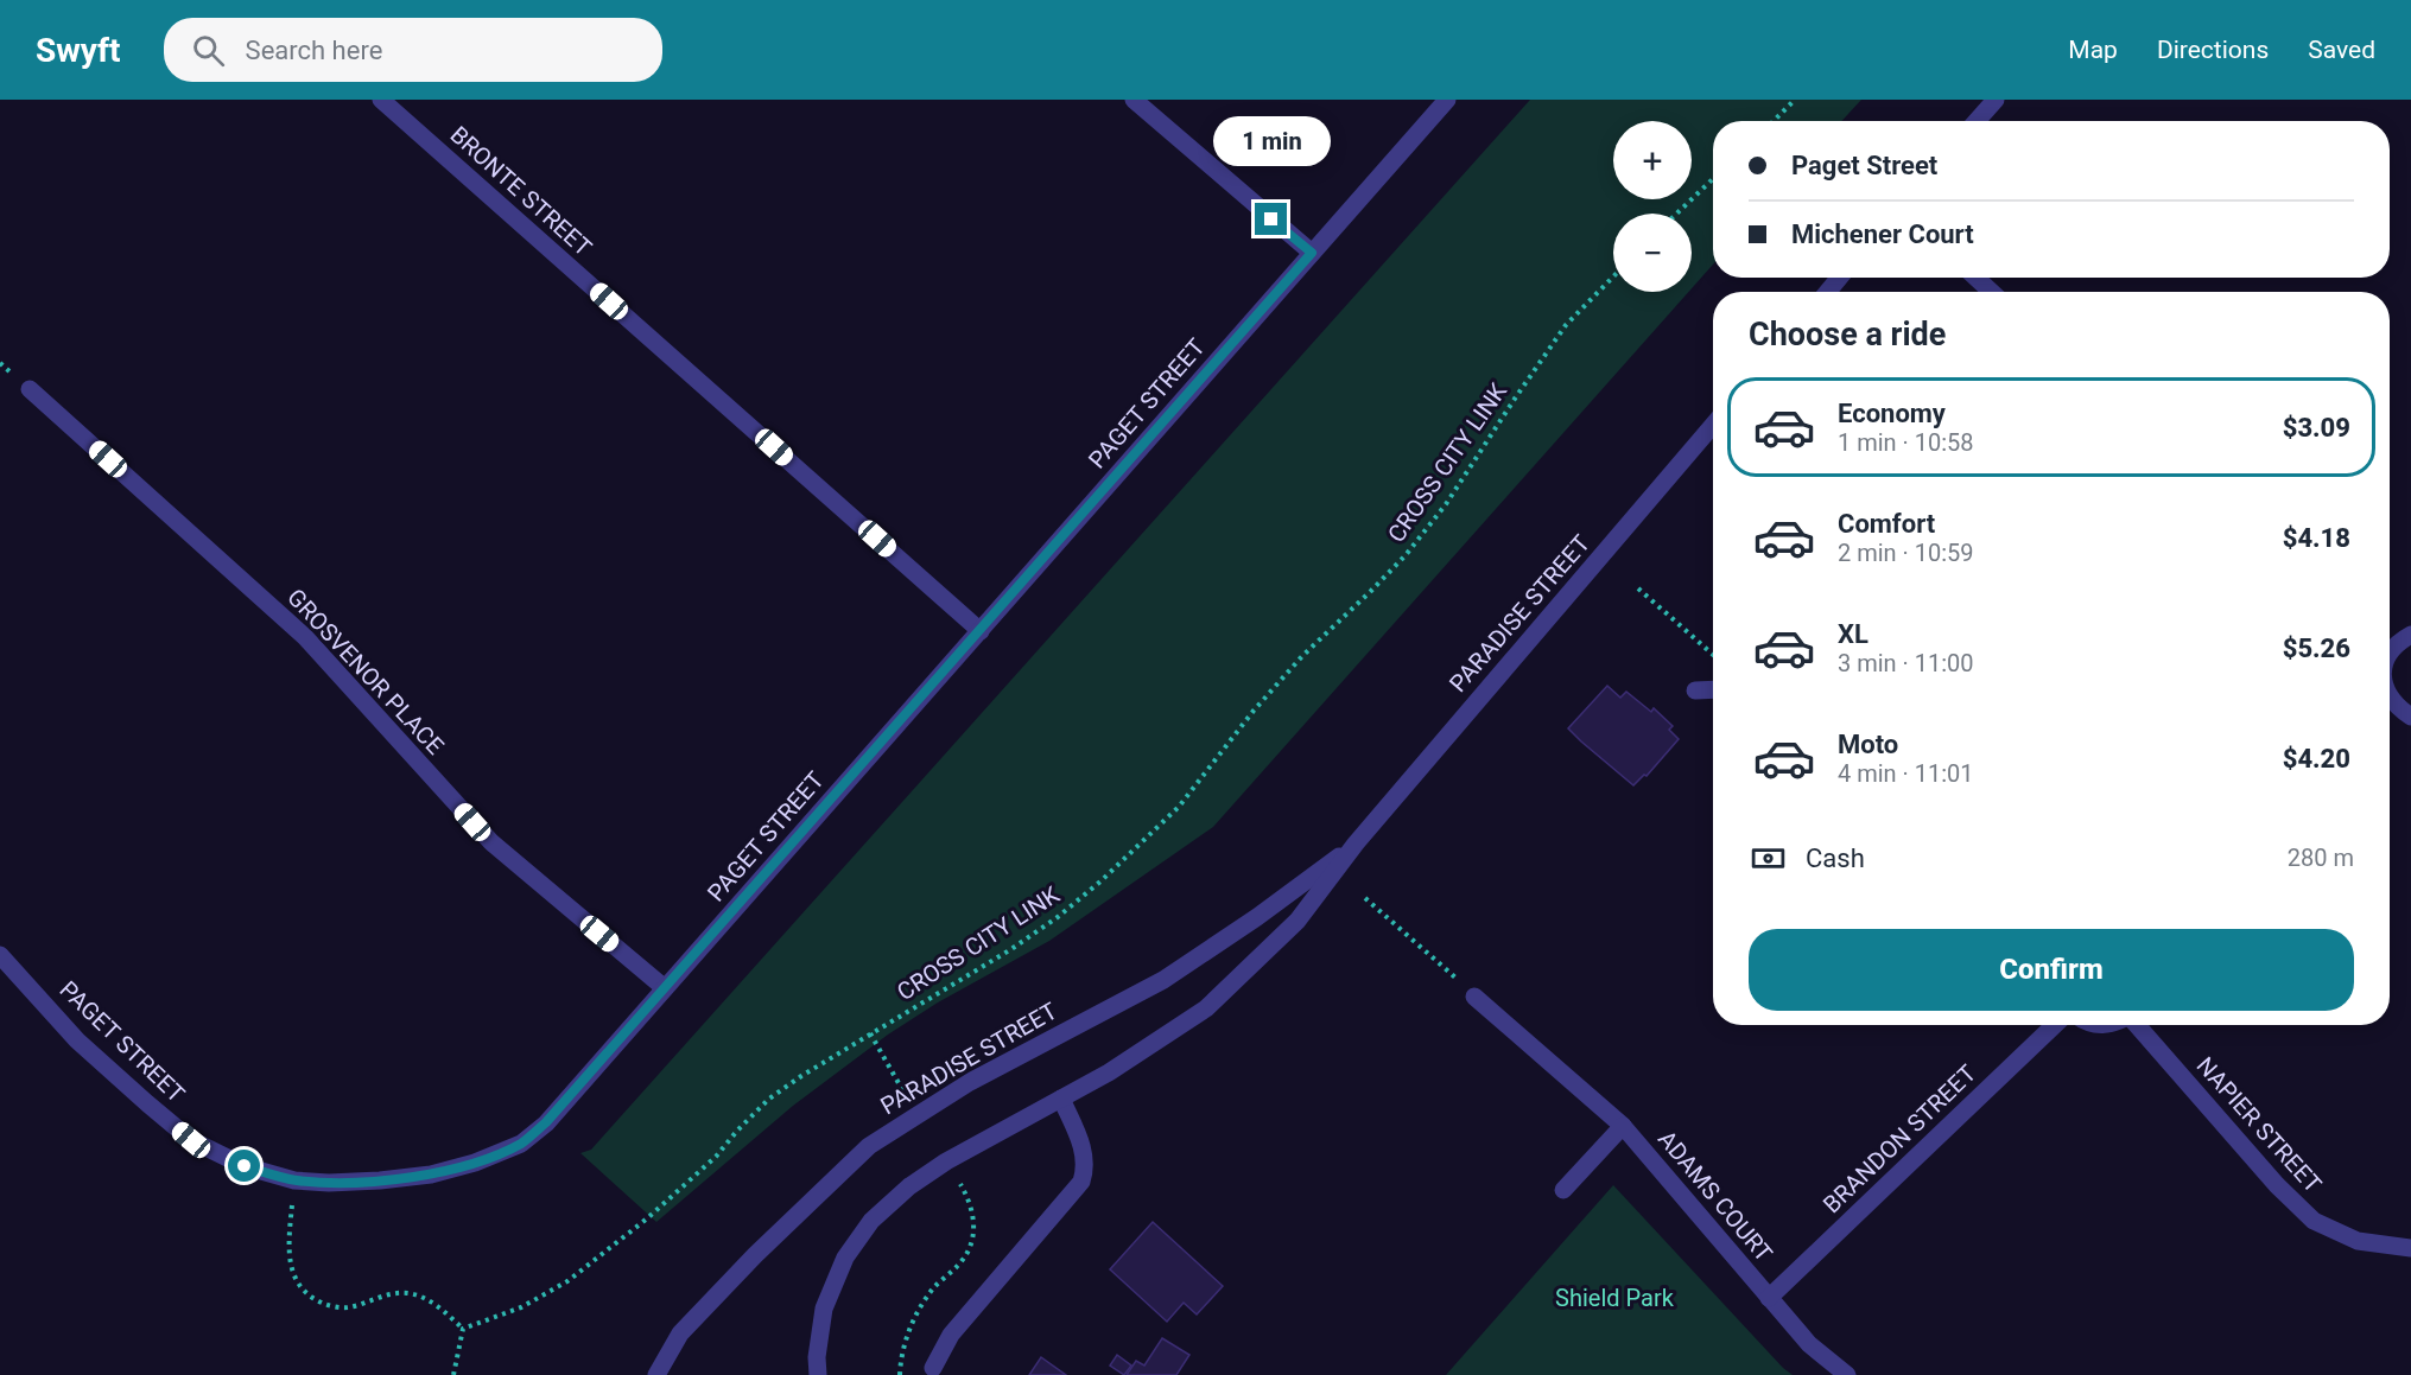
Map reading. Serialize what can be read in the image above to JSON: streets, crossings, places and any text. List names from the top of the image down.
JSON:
{
  "streets": {
    "street": [
      "BRONTE STREET",
      "PAGET STREET",
      "PARADISE STREET",
      "GROSVENOR PLACE",
      "NAPIER STREET",
      "BRANDON STREET",
      "ADAMS COURT"
    ],
    "path": ["CROSS CITY LINK"]
  },
  "crossings": [
    ["BRONTE STREET", "PAGET STREET"],
    ["PAGET STREET", "GROSVENOR PLACE"],
    ["BRANDON STREET", "ADAMS COURT"]
  ],
  "parks": ["Shield Park"],
  "page": {
    "header": "Swyft",
    "search": "Search here",
    "nav": ["Map", "Directions", "Saved"],
    "bubble": "1 min",
    "map_buttons": ["+", "−"],
    "banner": ["Paget Street", "Michener Court"],
    "heading": "Choose a ride",
    "list": [
      {
        "name": "Economy",
        "note": "1 min · 10:58",
        "value": "$3.09"
      },
      {
        "name": "Comfort",
        "note": "2 min · 10:59",
        "value": "$4.18"
      },
      {
        "name": "XL",
        "note": "3 min · 11:00",
        "value": "$5.26"
      },
      {
        "name": "Moto",
        "note": "4 min · 11:01",
        "value": "$4.20"
      }
    ],
    "pay": ["Cash", "280 m"],
    "buttons": "Confirm"
  }
}
